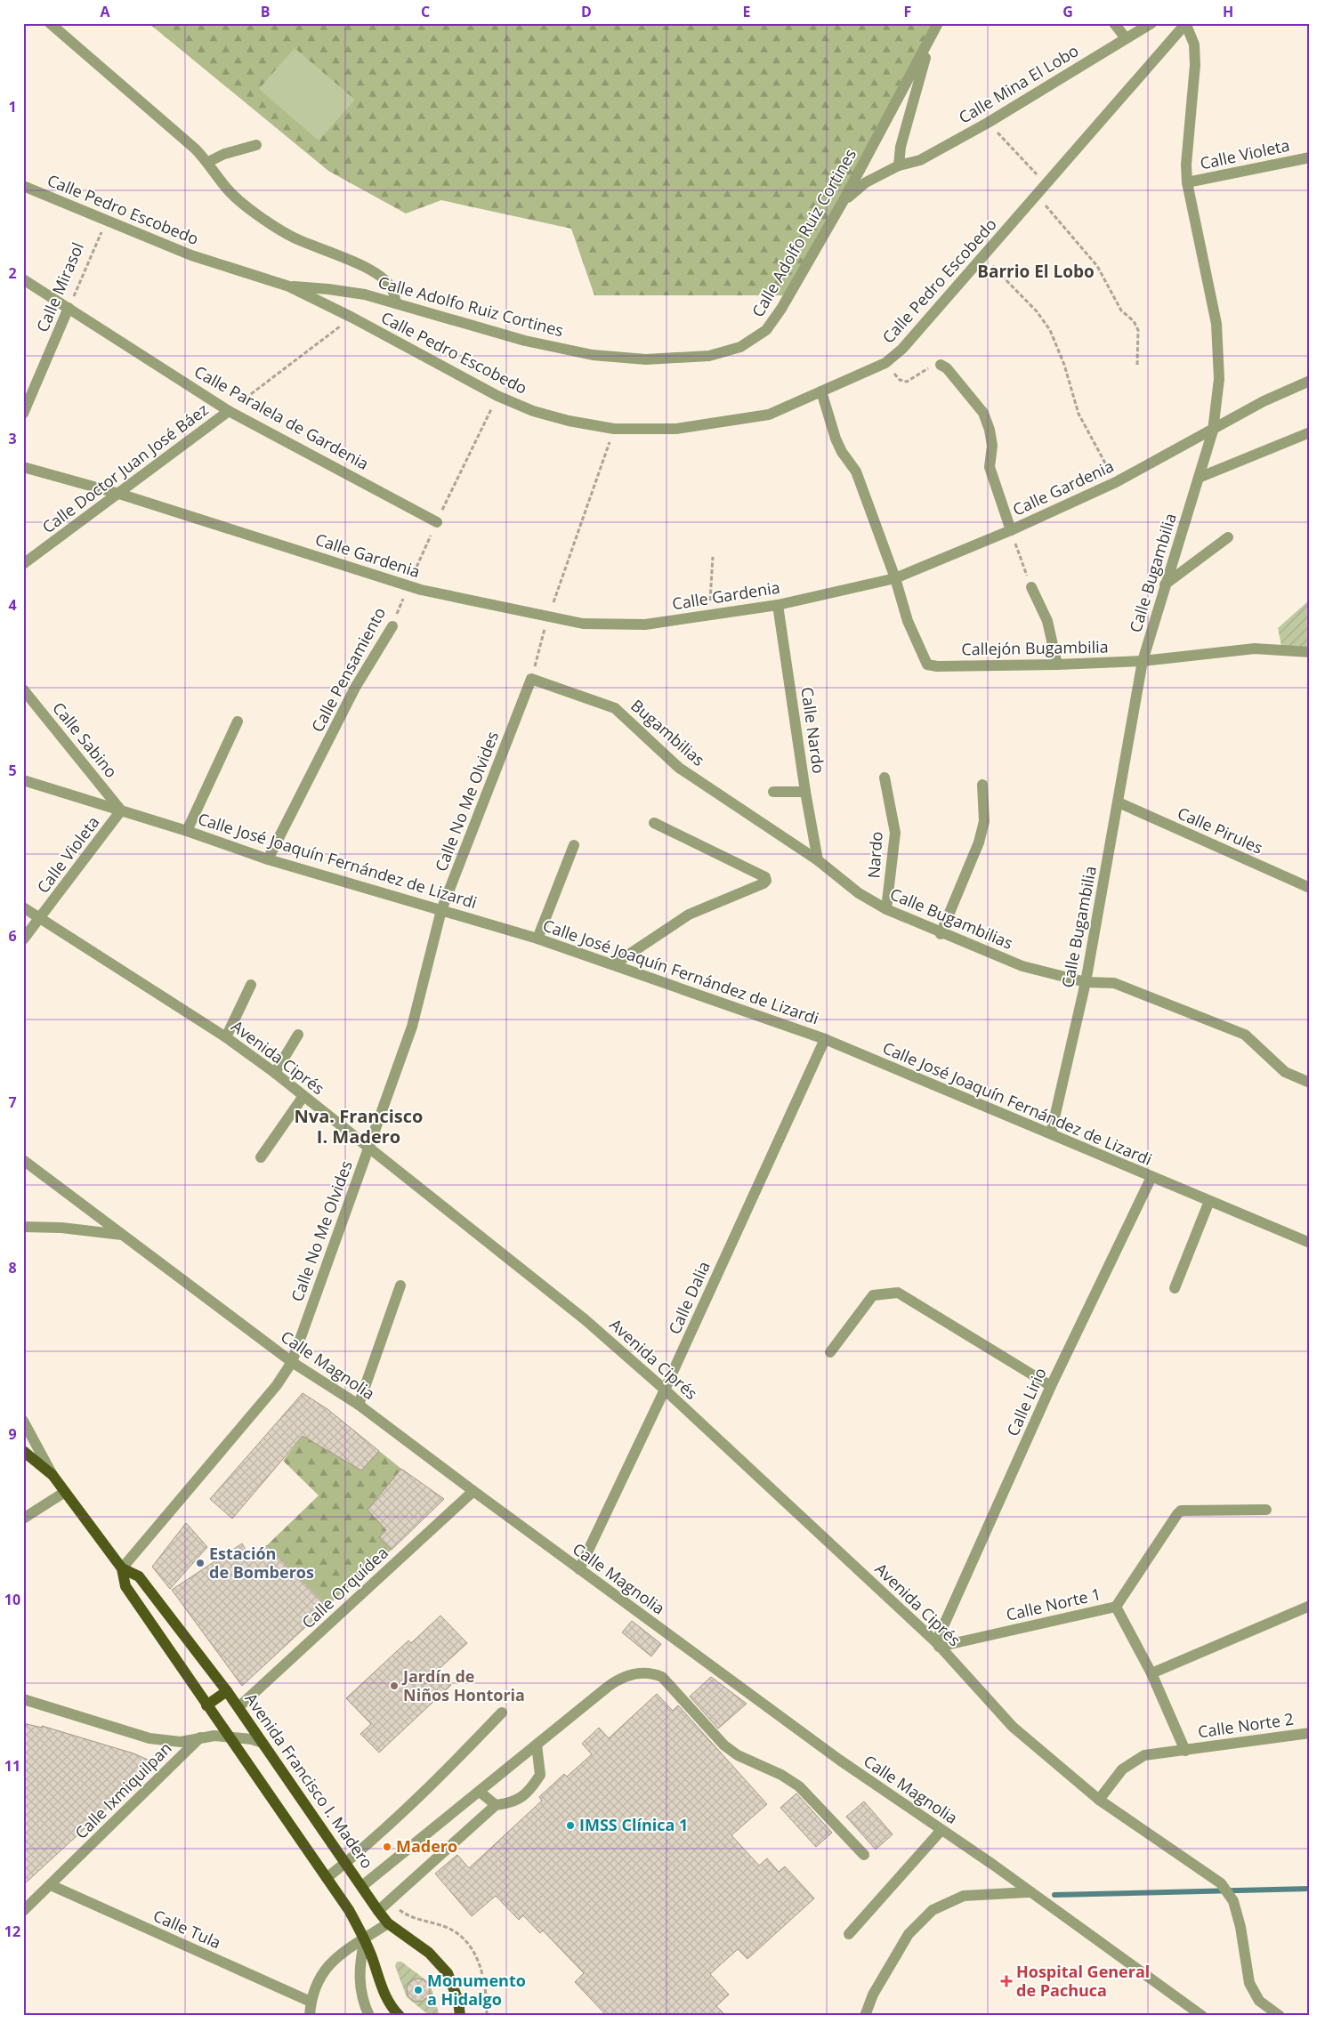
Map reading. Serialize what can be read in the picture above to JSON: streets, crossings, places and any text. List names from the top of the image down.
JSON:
{
  "streets": {
    "main road": ["Avenida Francisco I. Madero"],
    "street": [
      "Calle Mina El Lobo",
      "Calle Violeta",
      "Calle Pedro Escobedo",
      "Calle Adolfo Ruiz Cortines",
      "Calle Mirasol",
      "Calle Paralela de Gardenia",
      "Calle Doctor Juan José Báez",
      "Calle Gardenia",
      "Calle Bugambilia",
      "Callejón Bugambilia",
      "Calle Pensamiento",
      "Calle Nardo",
      "Bugambilias",
      "Calle Sabino",
      "Calle No Me Olvides",
      "Calle Pirules",
      "Nardo",
      "Calle José Joaquín Fernández de Lizardi",
      "Calle Bugambilias",
      "Avenida Ciprés",
      "Calle Dalia",
      "Calle Magnolia",
      "Calle Lirio",
      "Calle Orquídea",
      "Calle Norte 1",
      "Calle Norte 2",
      "Calle Ixmiquilpan",
      "Calle Tula"
    ]
  },
  "crossings": [
    ["Calle Mina El Lobo", "Calle Adolfo Ruiz Cortines"],
    ["Calle Violeta", "Calle Bugambilia"],
    ["Calle Violeta", "Calle Sabino"],
    ["Calle Violeta", "Calle José Joaquín Fernández de Lizardi"],
    ["Calle Violeta", "Avenida Ciprés"],
    ["Calle Pedro Escobedo", "Calle Adolfo Ruiz Cortines"],
    ["Calle Pedro Escobedo", "Calle Mirasol"],
    ["Calle Pedro Escobedo", "Calle Doctor Juan José Báez"],
    ["Calle Pedro Escobedo", "Calle Bugambilia"],
    ["Calle Pedro Escobedo", "Calle Pensamiento"],
    ["Calle Mirasol", "Calle Paralela de Gardenia"],
    ["Calle Paralela de Gardenia", "Calle Doctor Juan José Báez"],
    ["Calle Paralela de Gardenia", "Calle Pensamiento"],
    ["Calle Doctor Juan José Báez", "Calle Gardenia"],
    ["Calle Gardenia", "Calle Bugambilia"],
    ["Calle Gardenia", "Callejón Bugambilia"],
    ["Calle Gardenia", "Calle Pensamiento"],
    ["Calle Gardenia", "Calle Nardo"],
    ["Calle Bugambilia", "Callejón Bugambilia"],
    ["Calle Bugambilia", "Calle Pirules"],
    ["Calle Bugambilia", "Calle José Joaquín Fernández de Lizardi"],
    ["Calle Bugambilia", "Calle Bugambilias"],
    ["Calle Pensamiento", "Calle José Joaquín Fernández de Lizardi"],
    ["Calle Nardo", "Bugambilias"],
    ["Calle Nardo", "Calle Bugambilias"],
    ["Bugambilias", "Calle No Me Olvides"],
    ["Bugambilias", "Calle Bugambilias"],
    ["Calle Sabino", "Calle José Joaquín Fernández de Lizardi"],
    ["Calle No Me Olvides", "Calle José Joaquín Fernández de Lizardi"],
    ["Calle No Me Olvides", "Avenida Ciprés"],
    ["Calle No Me Olvides", "Calle Magnolia"],
    ["Calle No Me Olvides", "Avenida Francisco I. Madero"],
    ["Nardo", "Calle Bugambilias"],
    ["Calle José Joaquín Fernández de Lizardi", "Calle Dalia"],
    ["Calle José Joaquín Fernández de Lizardi", "Calle Lirio"],
    ["Avenida Ciprés", "Calle Dalia"],
    ["Avenida Ciprés", "Calle Lirio"],
    ["Avenida Ciprés", "Calle Norte 1"],
    ["Avenida Ciprés", "Calle Norte 2"],
    ["Calle Dalia", "Calle Magnolia"],
    ["Calle Magnolia", "Calle Orquídea"],
    ["Calle Lirio", "Calle Norte 1"],
    ["Calle Orquídea", "Avenida Francisco I. Madero"],
    ["Calle Norte 1", "Calle Norte 2"],
    ["Calle Ixmiquilpan", "Calle Tula"]
  ],
  "districts": ["Barrio El Lobo", "Nva. Francisco I. Madero"],
  "places": {
    "other": [
      "Estación de Bomberos",
      "Jardín de Niños Hontoria",
      "IMSS Clínica 1",
      "Madero",
      "Monumento a Hidalgo"
    ],
    "health": ["Hospital General de Pachuca"]
  },
  "grid": {
    "columns": [
      "A",
      "B",
      "C",
      "D",
      "E",
      "F",
      "G",
      "H"
    ],
    "rows": [
      "1",
      "2",
      "3",
      "4",
      "5",
      "6",
      "7",
      "8",
      "9",
      "10",
      "11",
      "12"
    ]
  }
}
